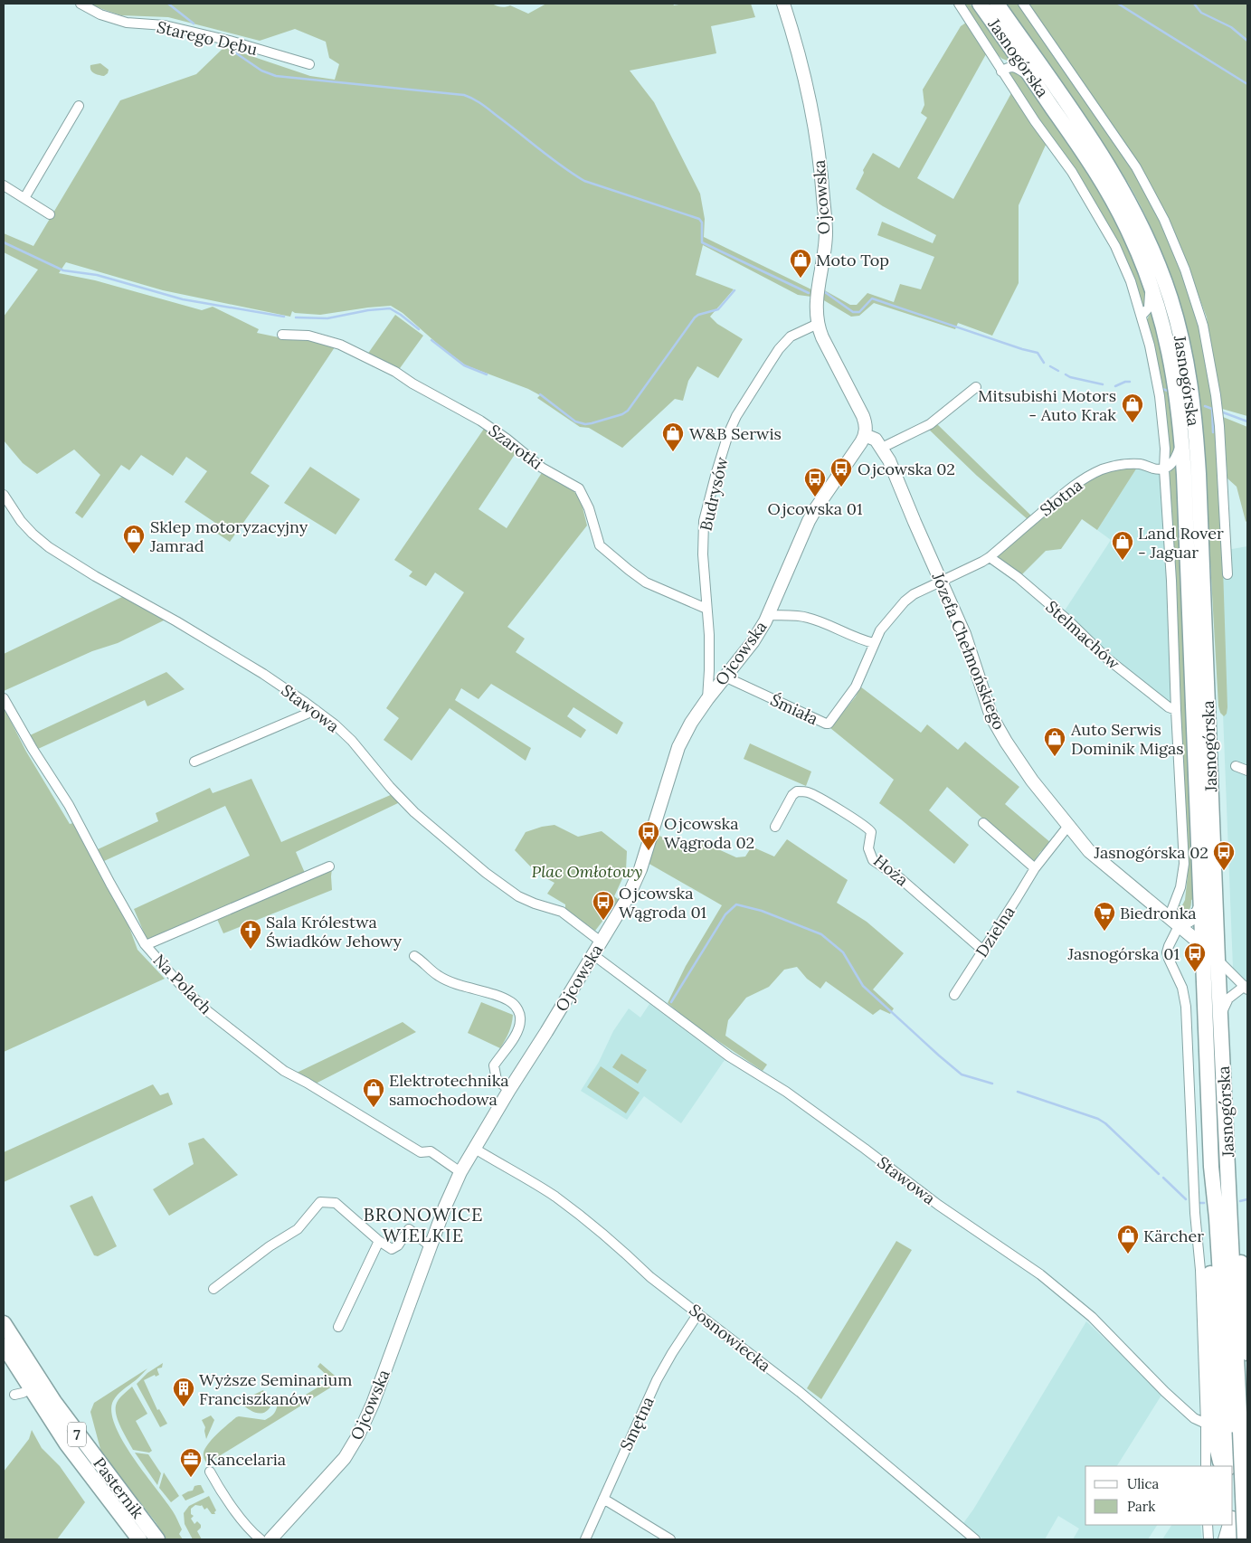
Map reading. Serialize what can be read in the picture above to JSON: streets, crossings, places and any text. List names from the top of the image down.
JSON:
{
  "streets": {
    "main road": ["Jasnogórska", "7", "Pasternik"],
    "street": [
      "Starego Dębu",
      "Ojcowska",
      "Szarotki",
      "Budrysów",
      "Słotna",
      "Stelmachów",
      "Józefa Chełmońskiego",
      "Stawowa",
      "Śmiała",
      "Hoża",
      "Dzielna",
      "Na Polach",
      "Sosnowiecka",
      "Smętna"
    ]
  },
  "crossings": [
    ["Jasnogórska", "Józefa Chełmońskiego"],
    ["Ojcowska", "Budrysów"],
    ["Ojcowska", "Józefa Chełmońskiego"],
    ["Ojcowska", "Stawowa"],
    ["Ojcowska", "Śmiała"],
    ["Ojcowska", "Na Polach"],
    ["Ojcowska", "Sosnowiecka"],
    ["Szarotki", "Budrysów"],
    ["Słotna", "Stelmachów"],
    ["Słotna", "Józefa Chełmońskiego"],
    ["Słotna", "Śmiała"],
    ["Józefa Chełmońskiego", "Śmiała"],
    ["Józefa Chełmońskiego", "Dzielna"],
    ["Hoża", "Dzielna"],
    ["Sosnowiecka", "Smętna"]
  ],
  "districts": ["BRONOWICE WIELKIE"],
  "parks": ["Plac Omłotowy"],
  "places": {
    "shop": [
      "Moto Top",
      "Mitsubishi Motors - Auto Krak",
      "W&B Serwis",
      "Sklep motoryzacyjny Jamrad",
      "Land Rover - Jaguar",
      "Auto Serwis Dominik Migas",
      "Elektrotechnika samochodowa",
      "Kärcher"
    ],
    "bus stop": [
      "Ojcowska 02",
      "Ojcowska 01",
      "Ojcowska Wągroda 02",
      "Jasnogórska 02",
      "Ojcowska Wągroda 01",
      "Jasnogórska 01"
    ],
    "supermarket": ["Biedronka"],
    "church": ["Sala Królestwa Świadków Jehowy"],
    "building": ["Wyższe Seminarium Franciszkanów"],
    "office": ["Kancelaria"]
  },
  "legend": ["Ulica", "Park"]
}
